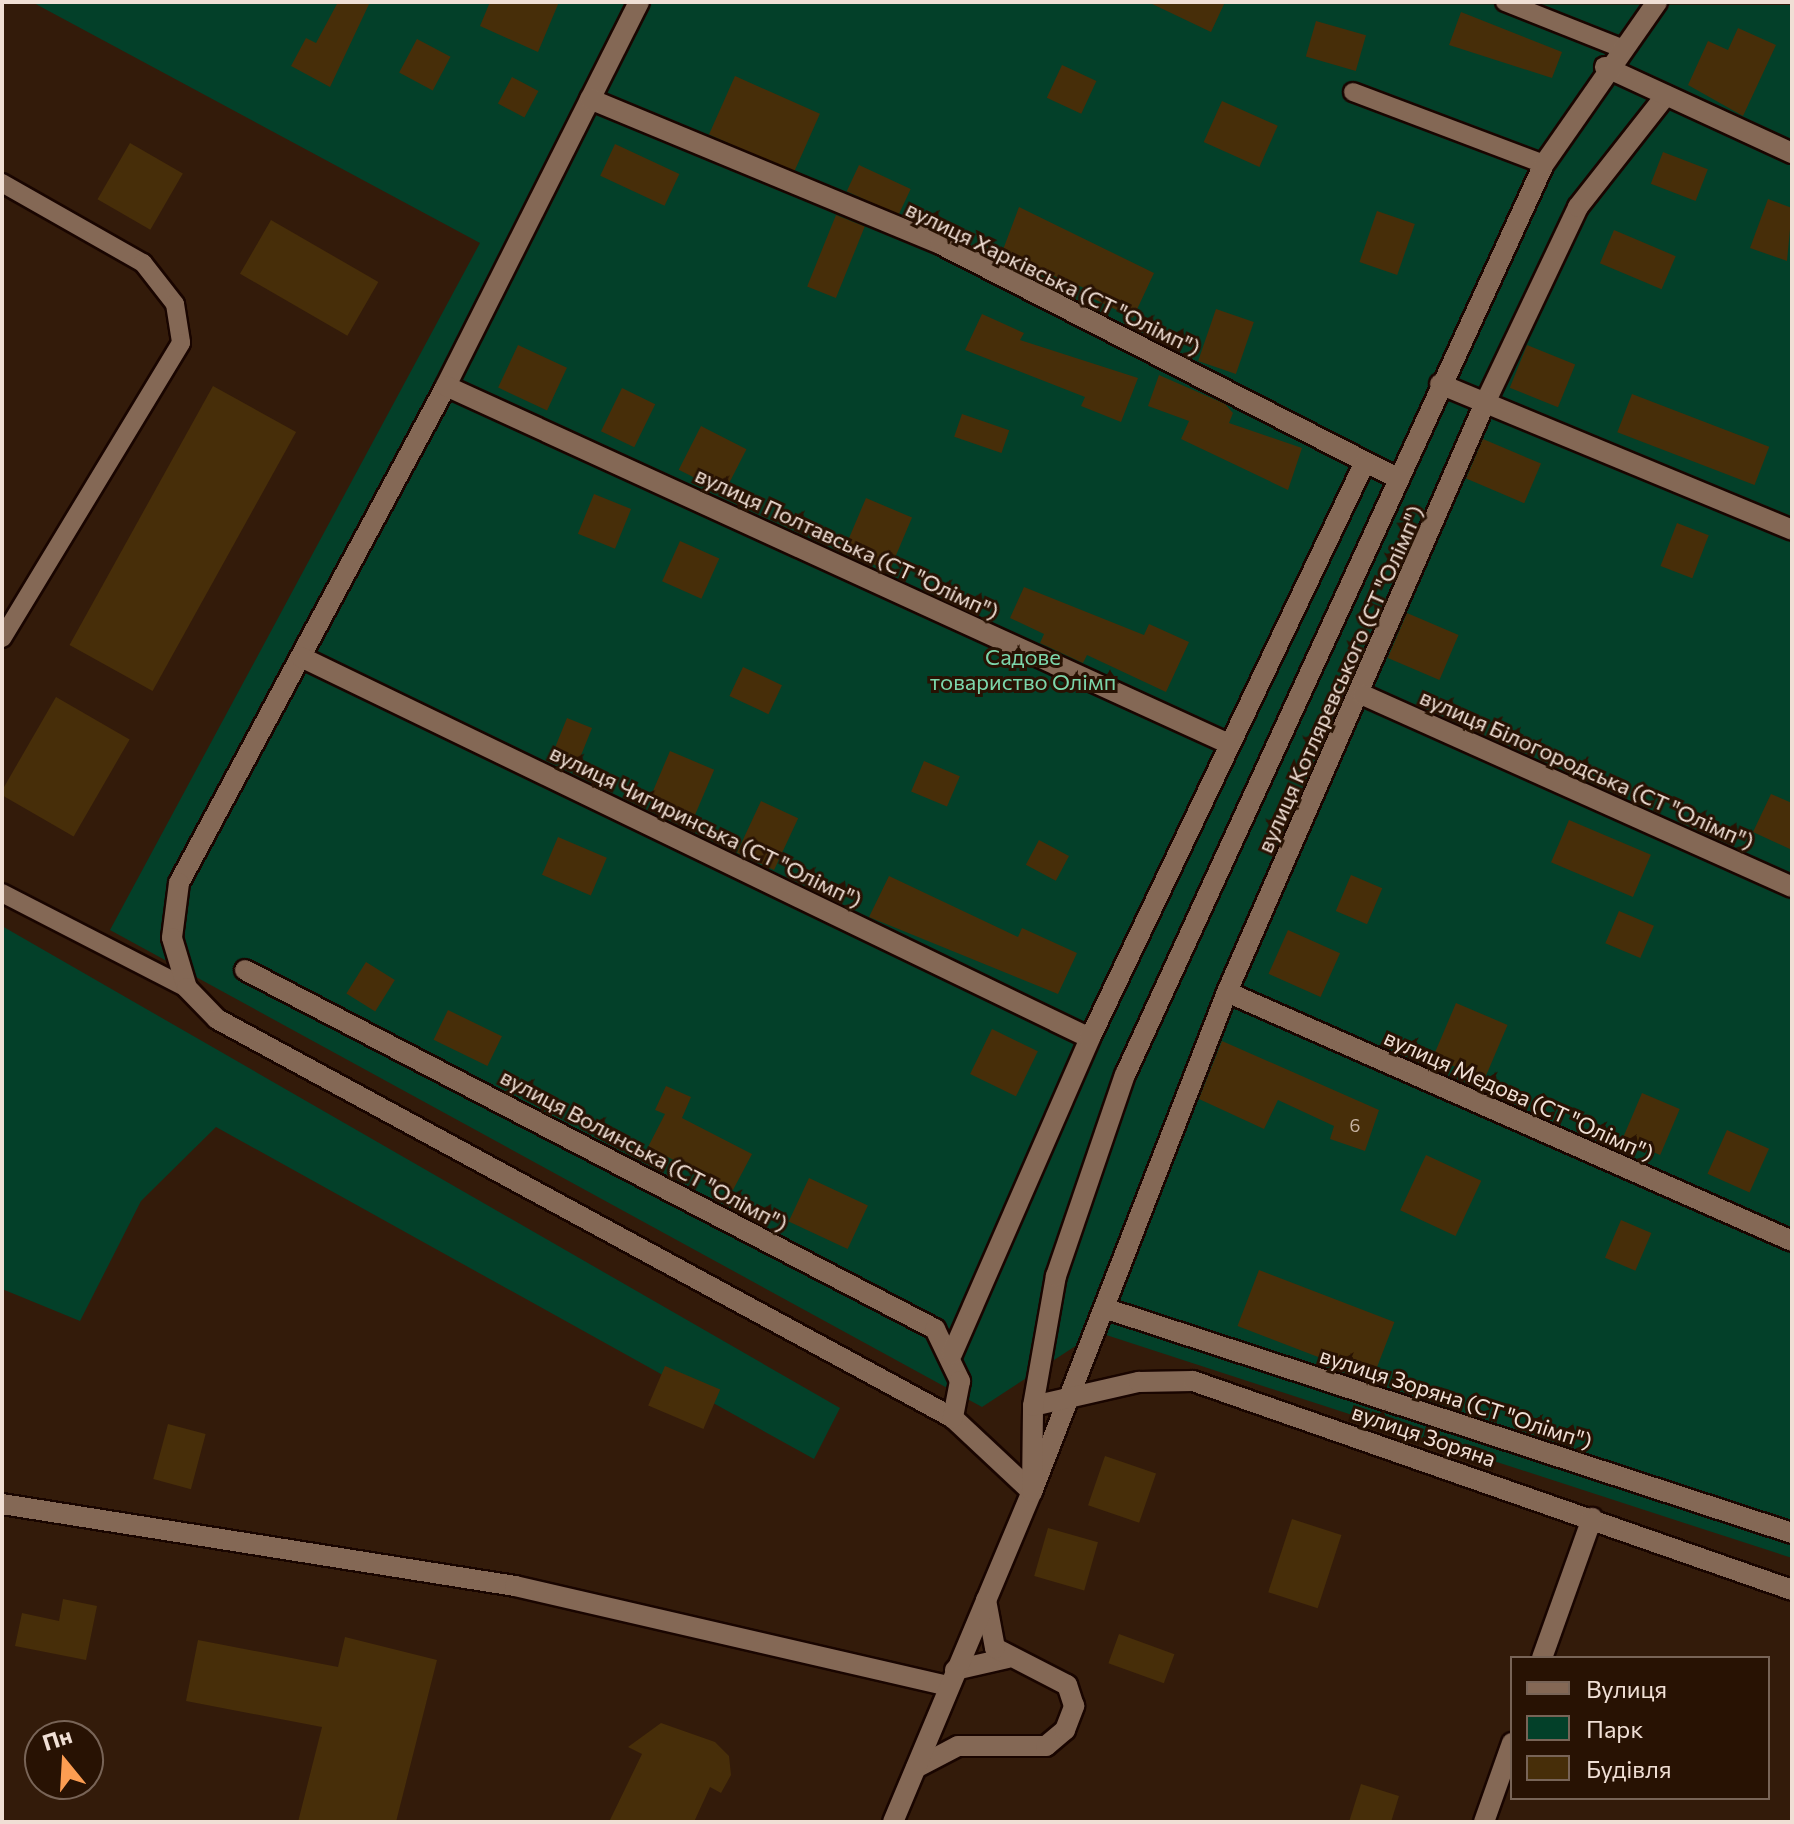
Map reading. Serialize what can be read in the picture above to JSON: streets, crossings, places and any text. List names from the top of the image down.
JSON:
{
  "streets": {
    "street": [
      "вулиця Харківська (СТ \"Олімп\")",
      "вулиця Полтавська (СТ \"Олімп\")",
      "вулиця Котляревського (СТ \"Олімп\")",
      "вулиця Білогородська (СТ \"Олімп\")",
      "вулиця Чигиринська (СТ \"Олімп\")",
      "вулиця Медова (СТ \"Олімп\")",
      "вулиця Волинська (СТ \"Олімп\")",
      "вулиця Зоряна (СТ \"Олімп\")",
      "вулиця Зоряна"
    ]
  },
  "crossings": [
    ["вулиця Котляревського (СТ \"Олімп\")", "вулиця Білогородська (СТ \"Олімп\")"],
    ["вулиця Котляревського (СТ \"Олімп\")", "вулиця Медова (СТ \"Олімп\")"],
    ["вулиця Котляревського (СТ \"Олімп\")", "вулиця Зоряна (СТ \"Олімп\")"],
    ["вулиця Котляревського (СТ \"Олімп\")", "вулиця Зоряна"]
  ],
  "parks": ["Садове товариство Олімп"],
  "house_numbers": ["6"],
  "legend": ["Вулиця", "Парк", "Будівля"],
  "north": "top"
}
